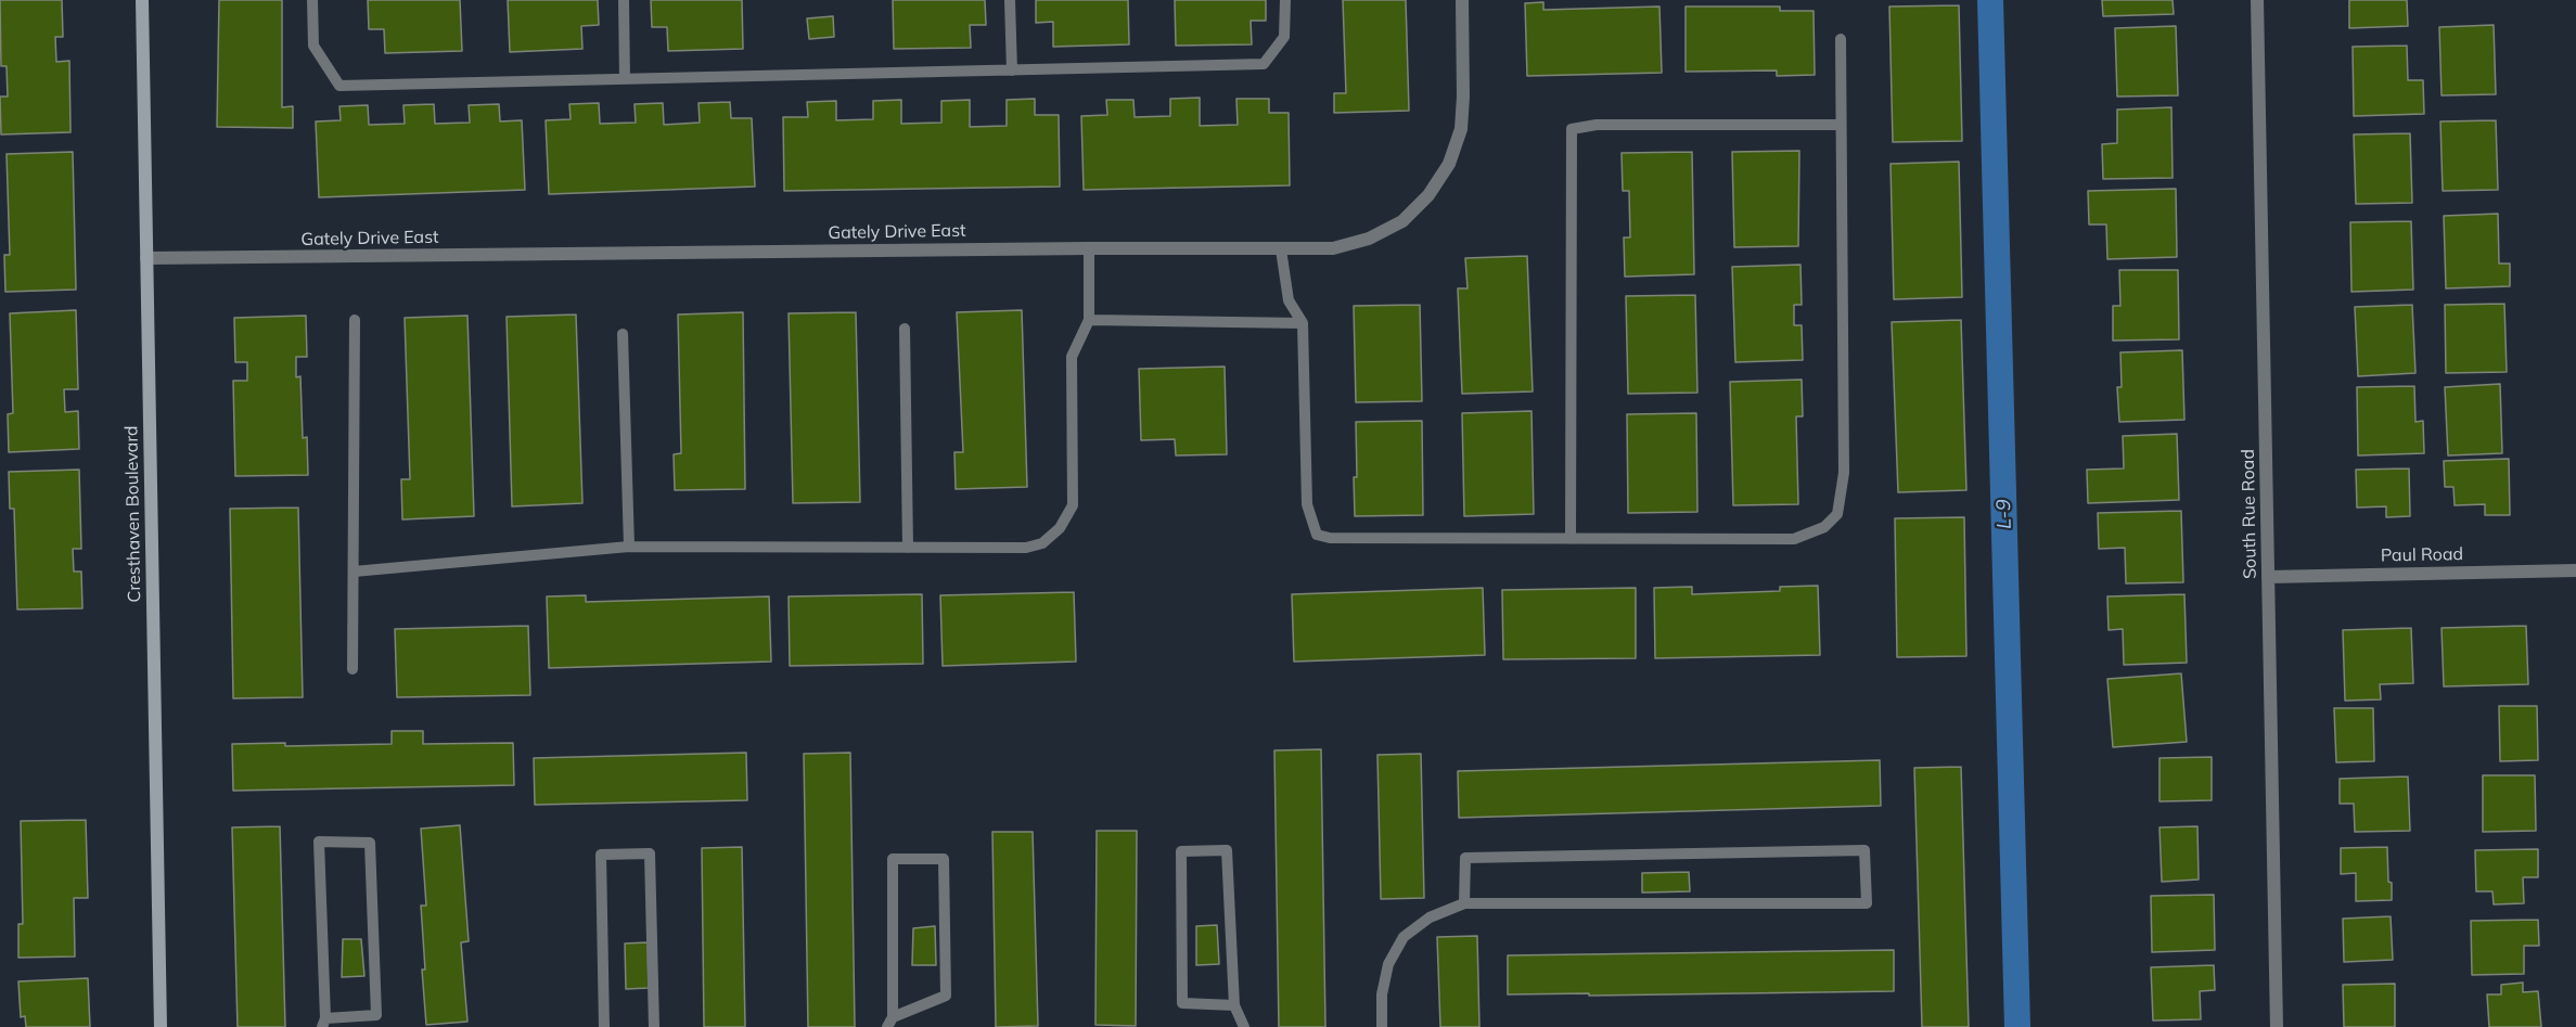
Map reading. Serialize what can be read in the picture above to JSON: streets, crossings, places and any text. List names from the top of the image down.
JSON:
{
  "streets": {
    "street": [
      "Gately Drive East",
      "Cresthaven Boulevard",
      "South Rue Road",
      "Paul Road"
    ]
  },
  "crossings": [
    ["Gately Drive East", "Cresthaven Boulevard"],
    ["South Rue Road", "Paul Road"]
  ],
  "water": ["L-9"]
}
